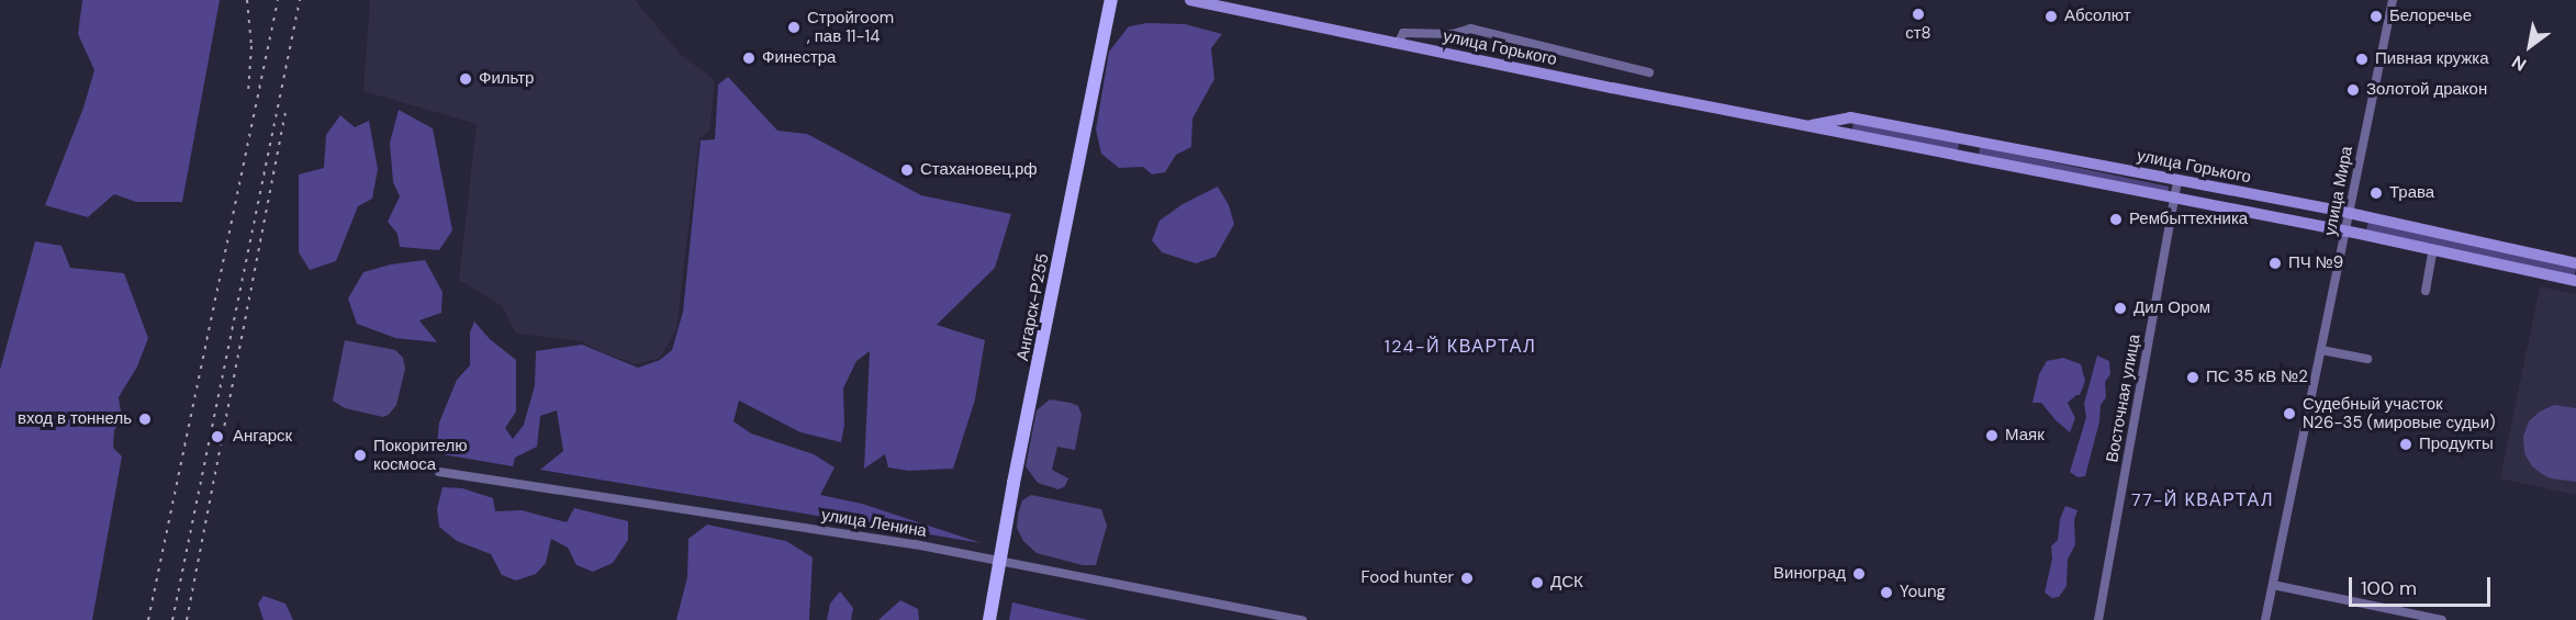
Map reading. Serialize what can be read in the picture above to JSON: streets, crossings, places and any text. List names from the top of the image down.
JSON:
{
  "streets": {
    "main road": ["Ангарск-Р255"],
    "street": [
      "улица Горького",
      "улица Мира",
      "Восточная улица",
      "улица Ленина"
    ]
  },
  "crossings": [
    ["улица Горького", "улица Мира"],
    ["улица Горького", "Восточная улица"],
    ["Ангарск-Р255", "улица Ленина"]
  ],
  "districts": ["124-Й КВАРТАЛ", "77-Й КВАРТАЛ"],
  "places": [
    "ст8",
    "Абсолют",
    "Белоречье",
    "Стройroom , пав 11-14",
    "Финестра",
    "Пивная кружка",
    "Фильтр",
    "Золотой дракон",
    "Стахановец.рф",
    "Трава",
    "Рембыттехника",
    "ПЧ №9",
    "Дил Ором",
    "ПС 35 кВ №2",
    "Судебный участок N26-35 (мировые судьи)",
    "вход в тоннель",
    "Маяк",
    "Ангарск",
    "Продукты",
    "Покорителю космоса",
    "Виноград",
    "Food hunter",
    "ДСК",
    "Young"
  ],
  "scale_bar": "100 m",
  "north": "bottom left"
}
